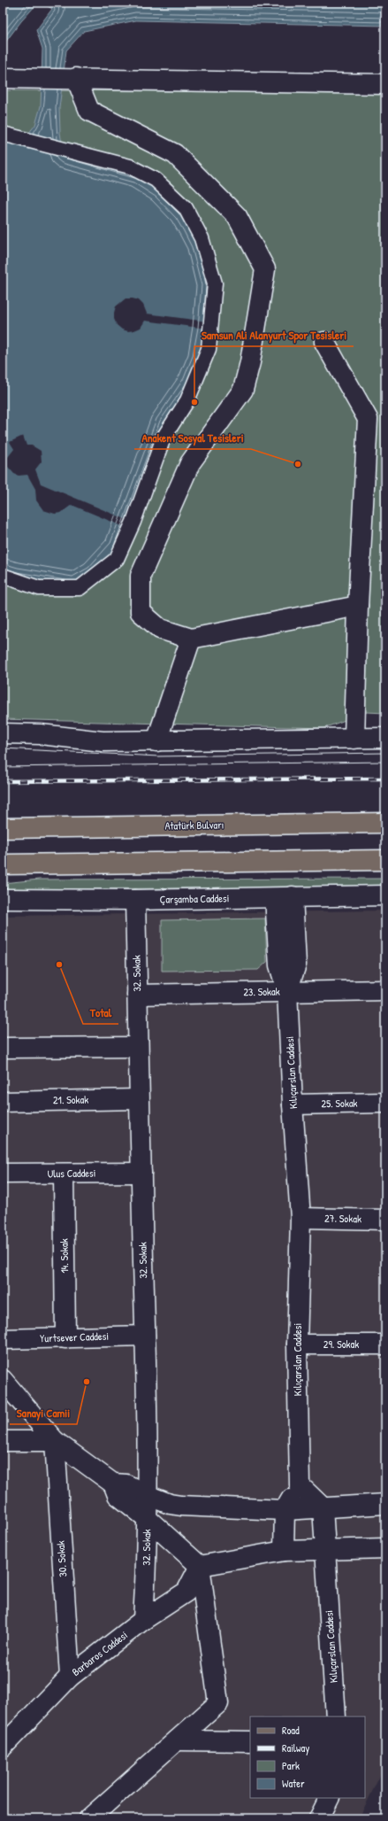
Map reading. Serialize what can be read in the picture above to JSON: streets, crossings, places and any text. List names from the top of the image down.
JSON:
{
  "streets": {
    "main road": ["Atatürk Bulvarı"],
    "street": [
      "Çarşamba Caddesi",
      "32. Sokak",
      "23. Sokak",
      "Kılıçarslan Caddesi",
      "21. Sokak",
      "25. Sokak",
      "Ulus Caddesi",
      "27. Sokak",
      "14. Sokak",
      "Yurtsever Caddesi",
      "29. Sokak",
      "30. Sokak",
      "Barbaros Caddesi"
    ]
  },
  "crossings": [
    ["Çarşamba Caddesi", "32. Sokak"],
    ["Çarşamba Caddesi", "Kılıçarslan Caddesi"],
    ["32. Sokak", "23. Sokak"],
    ["32. Sokak", "21. Sokak"],
    ["32. Sokak", "Ulus Caddesi"],
    ["32. Sokak", "Yurtsever Caddesi"],
    ["32. Sokak", "Barbaros Caddesi"],
    ["23. Sokak", "Kılıçarslan Caddesi"],
    ["Kılıçarslan Caddesi", "25. Sokak"],
    ["Kılıçarslan Caddesi", "27. Sokak"],
    ["Kılıçarslan Caddesi", "29. Sokak"],
    ["Ulus Caddesi", "14. Sokak"],
    ["14. Sokak", "Yurtsever Caddesi"],
    ["30. Sokak", "Barbaros Caddesi"]
  ],
  "places": [
    "Samsun Ali Alanyurt Spor Tesisleri",
    "Anakent Sosyal Tesisleri",
    "Total",
    "Sanayi Camii"
  ],
  "legend": [
    "Road",
    "Railway",
    "Park",
    "Water"
  ]
}
